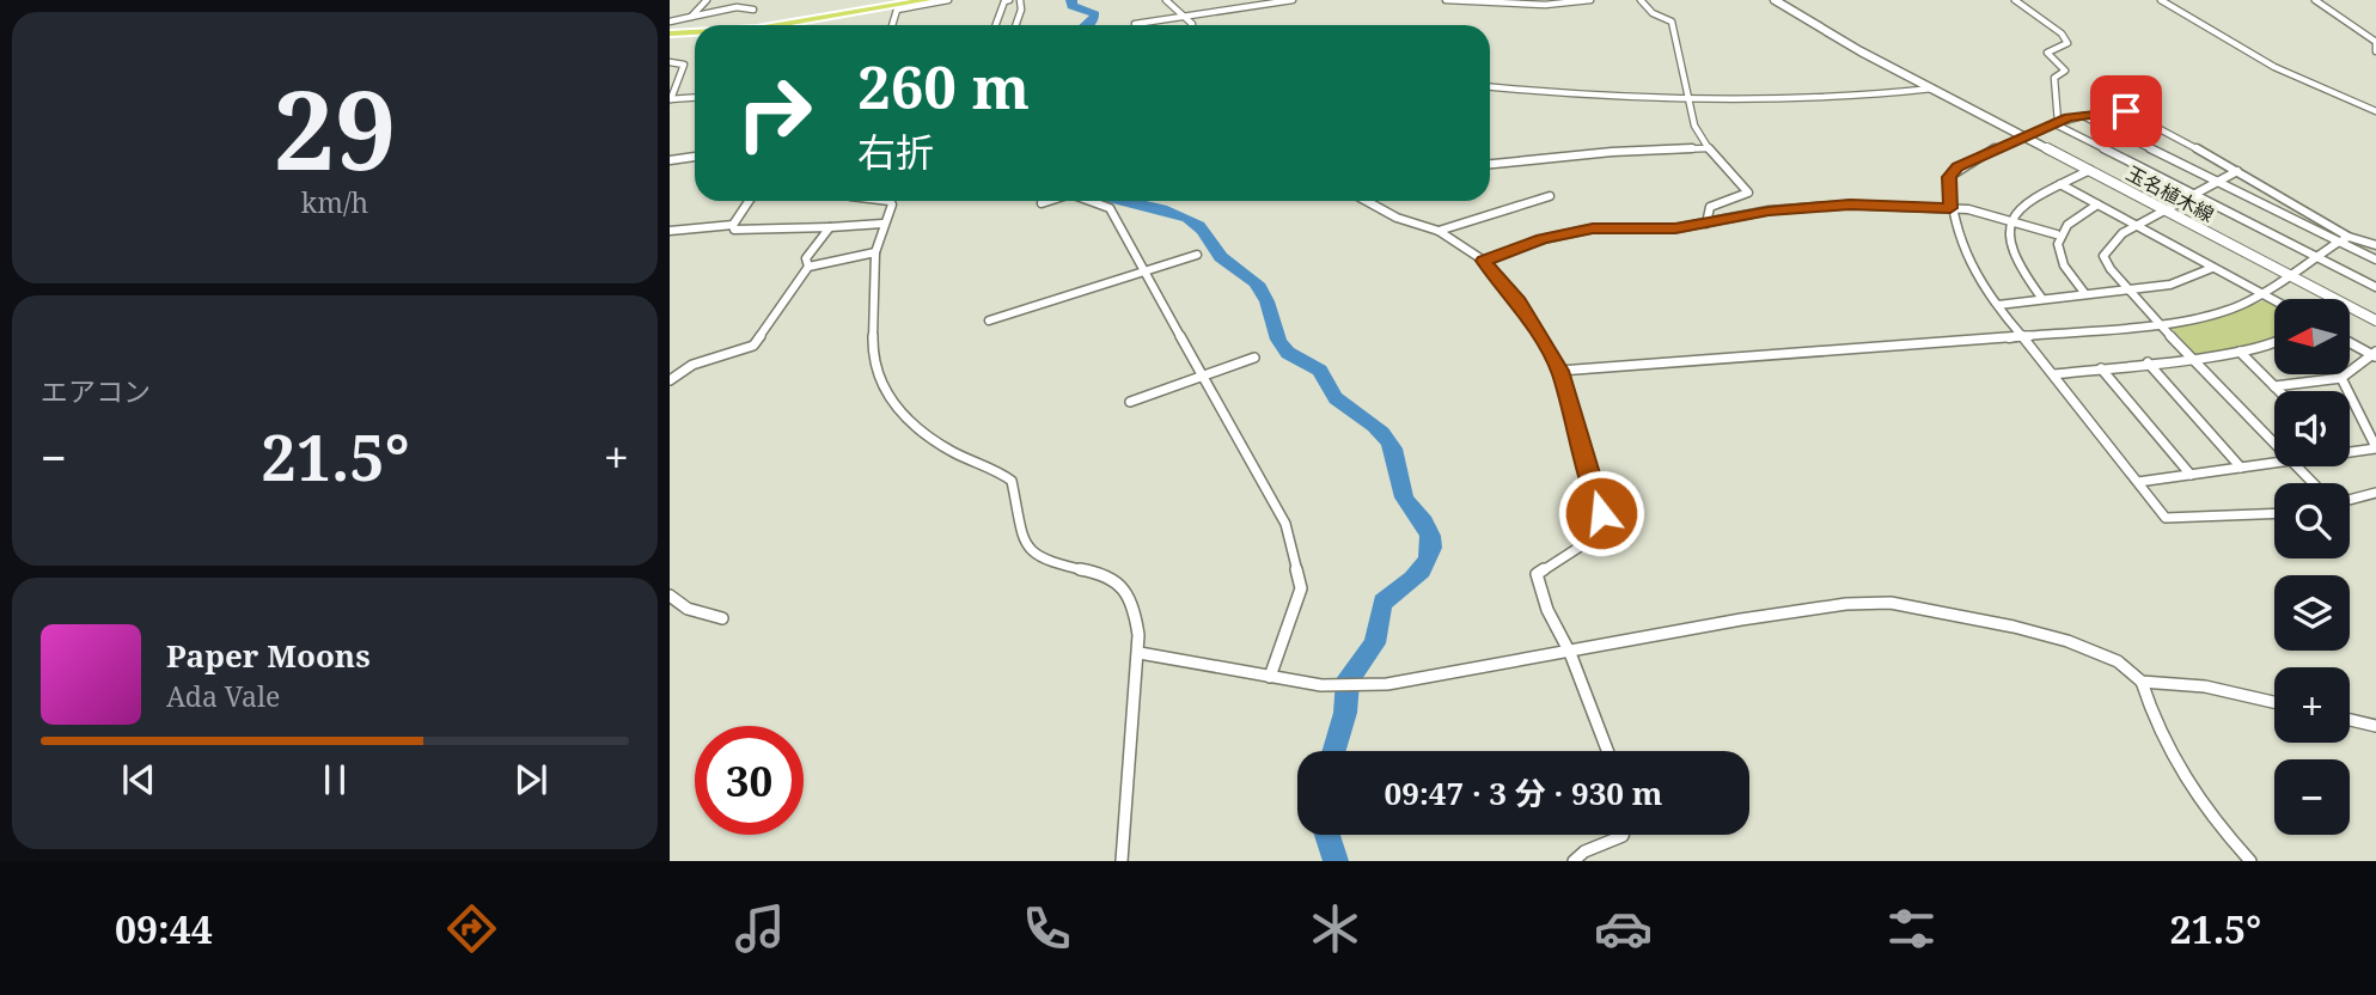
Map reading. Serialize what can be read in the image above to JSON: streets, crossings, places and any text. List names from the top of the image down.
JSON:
{
  "streets": {
    "main road": ["玉名植木線"]
  },
  "north": "left",
  "page": {
    "tile": [
      ["29", "km/h"],
      "エアコン"
    ],
    "turn": ["260 m", "右折"],
    "map_buttons": ["+", "−"],
    "heat": ["−", "21.5°", "+"],
    "song": ["Paper Moons", "Ada Vale"],
    "limit": "30",
    "trip": "09:47 · 3 分 · 930 m",
    "tabs": ["09:44", "21.5°"]
  }
}
